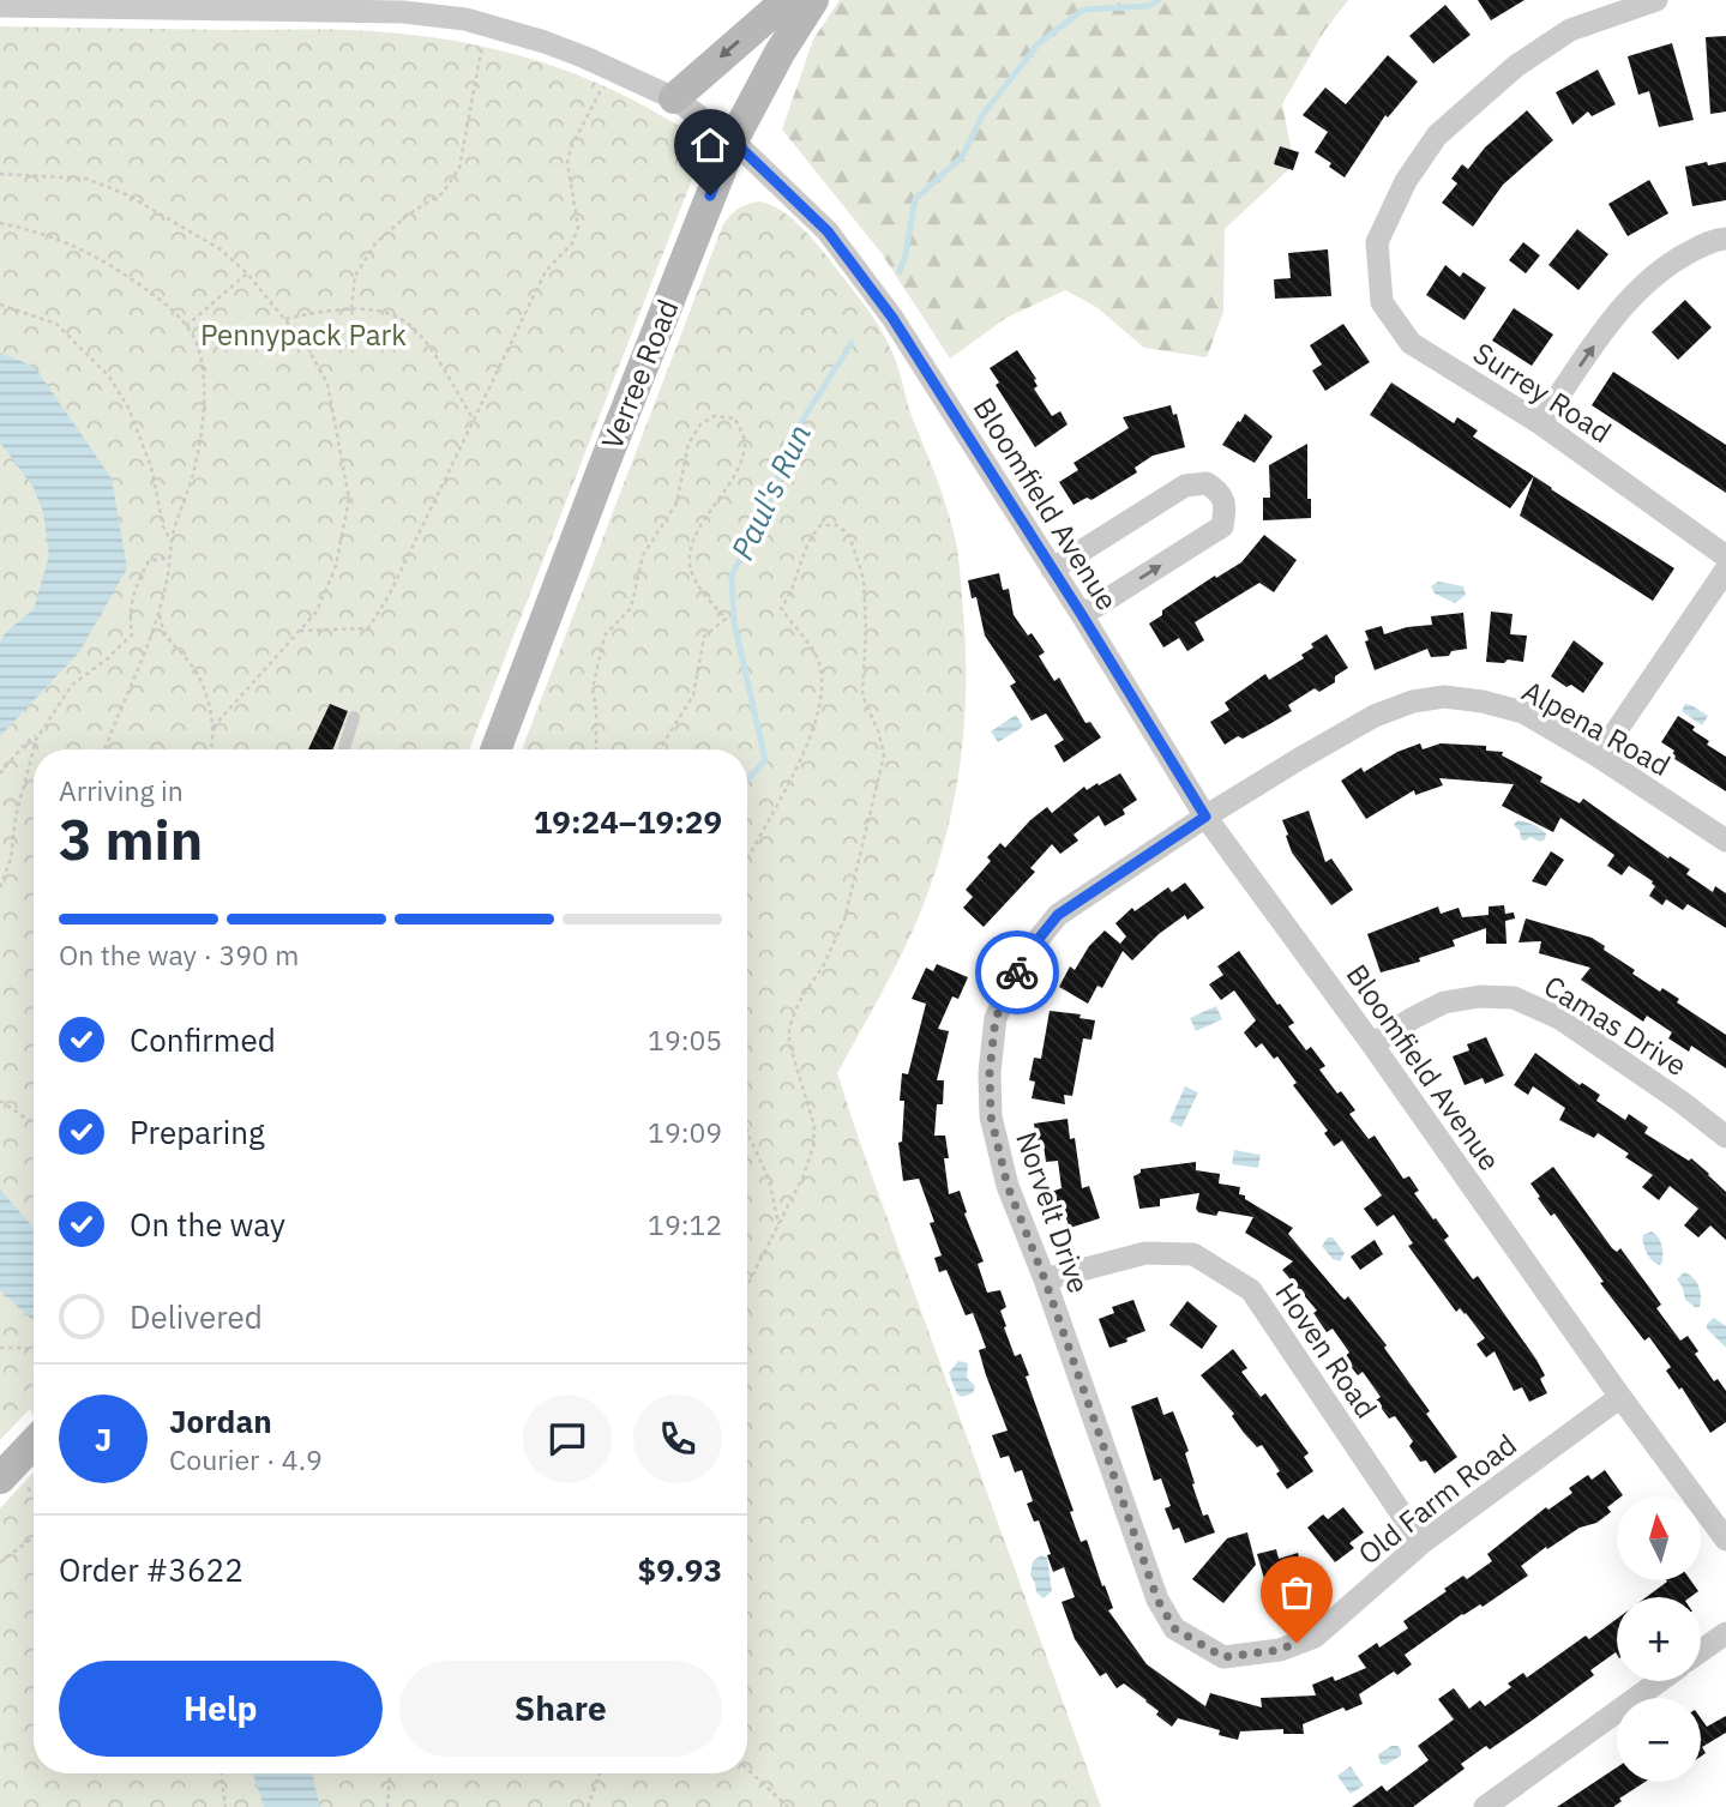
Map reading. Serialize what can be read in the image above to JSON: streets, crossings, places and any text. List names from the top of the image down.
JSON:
{
  "streets": {
    "main road": ["Verree Road"],
    "street": [
      "Surrey Road",
      "Bloomfield Avenue",
      "Alpena Road",
      "Camas Drive",
      "Norvelt Drive",
      "Hoven Road",
      "Old Farm Road"
    ]
  },
  "crossings": [
    ["Verree Road", "Bloomfield Avenue"],
    ["Bloomfield Avenue", "Alpena Road"],
    ["Bloomfield Avenue", "Camas Drive"],
    ["Bloomfield Avenue", "Norvelt Drive"],
    ["Bloomfield Avenue", "Old Farm Road"],
    ["Alpena Road", "Norvelt Drive"],
    ["Norvelt Drive", "Hoven Road"],
    ["Norvelt Drive", "Old Farm Road"],
    ["Hoven Road", "Old Farm Road"]
  ],
  "water": ["Paul's Run"],
  "parks": ["Pennypack Park"],
  "north": "top",
  "page": {
    "heading": ["3 min", "Arriving in", "19:24–19:29"],
    "panel": [
      "Jordan",
      "Courier · 4.9",
      "Order #3622",
      "$9.93"
    ],
    "bar": "On the way · 390 m",
    "list": [
      ["Confirmed", "19:05"],
      ["Preparing", "19:09"],
      ["On the way", "19:12"],
      "Delivered"
    ],
    "round": "J",
    "map_buttons": ["+", "−"],
    "buttons": ["Help", "Share"]
  }
}
